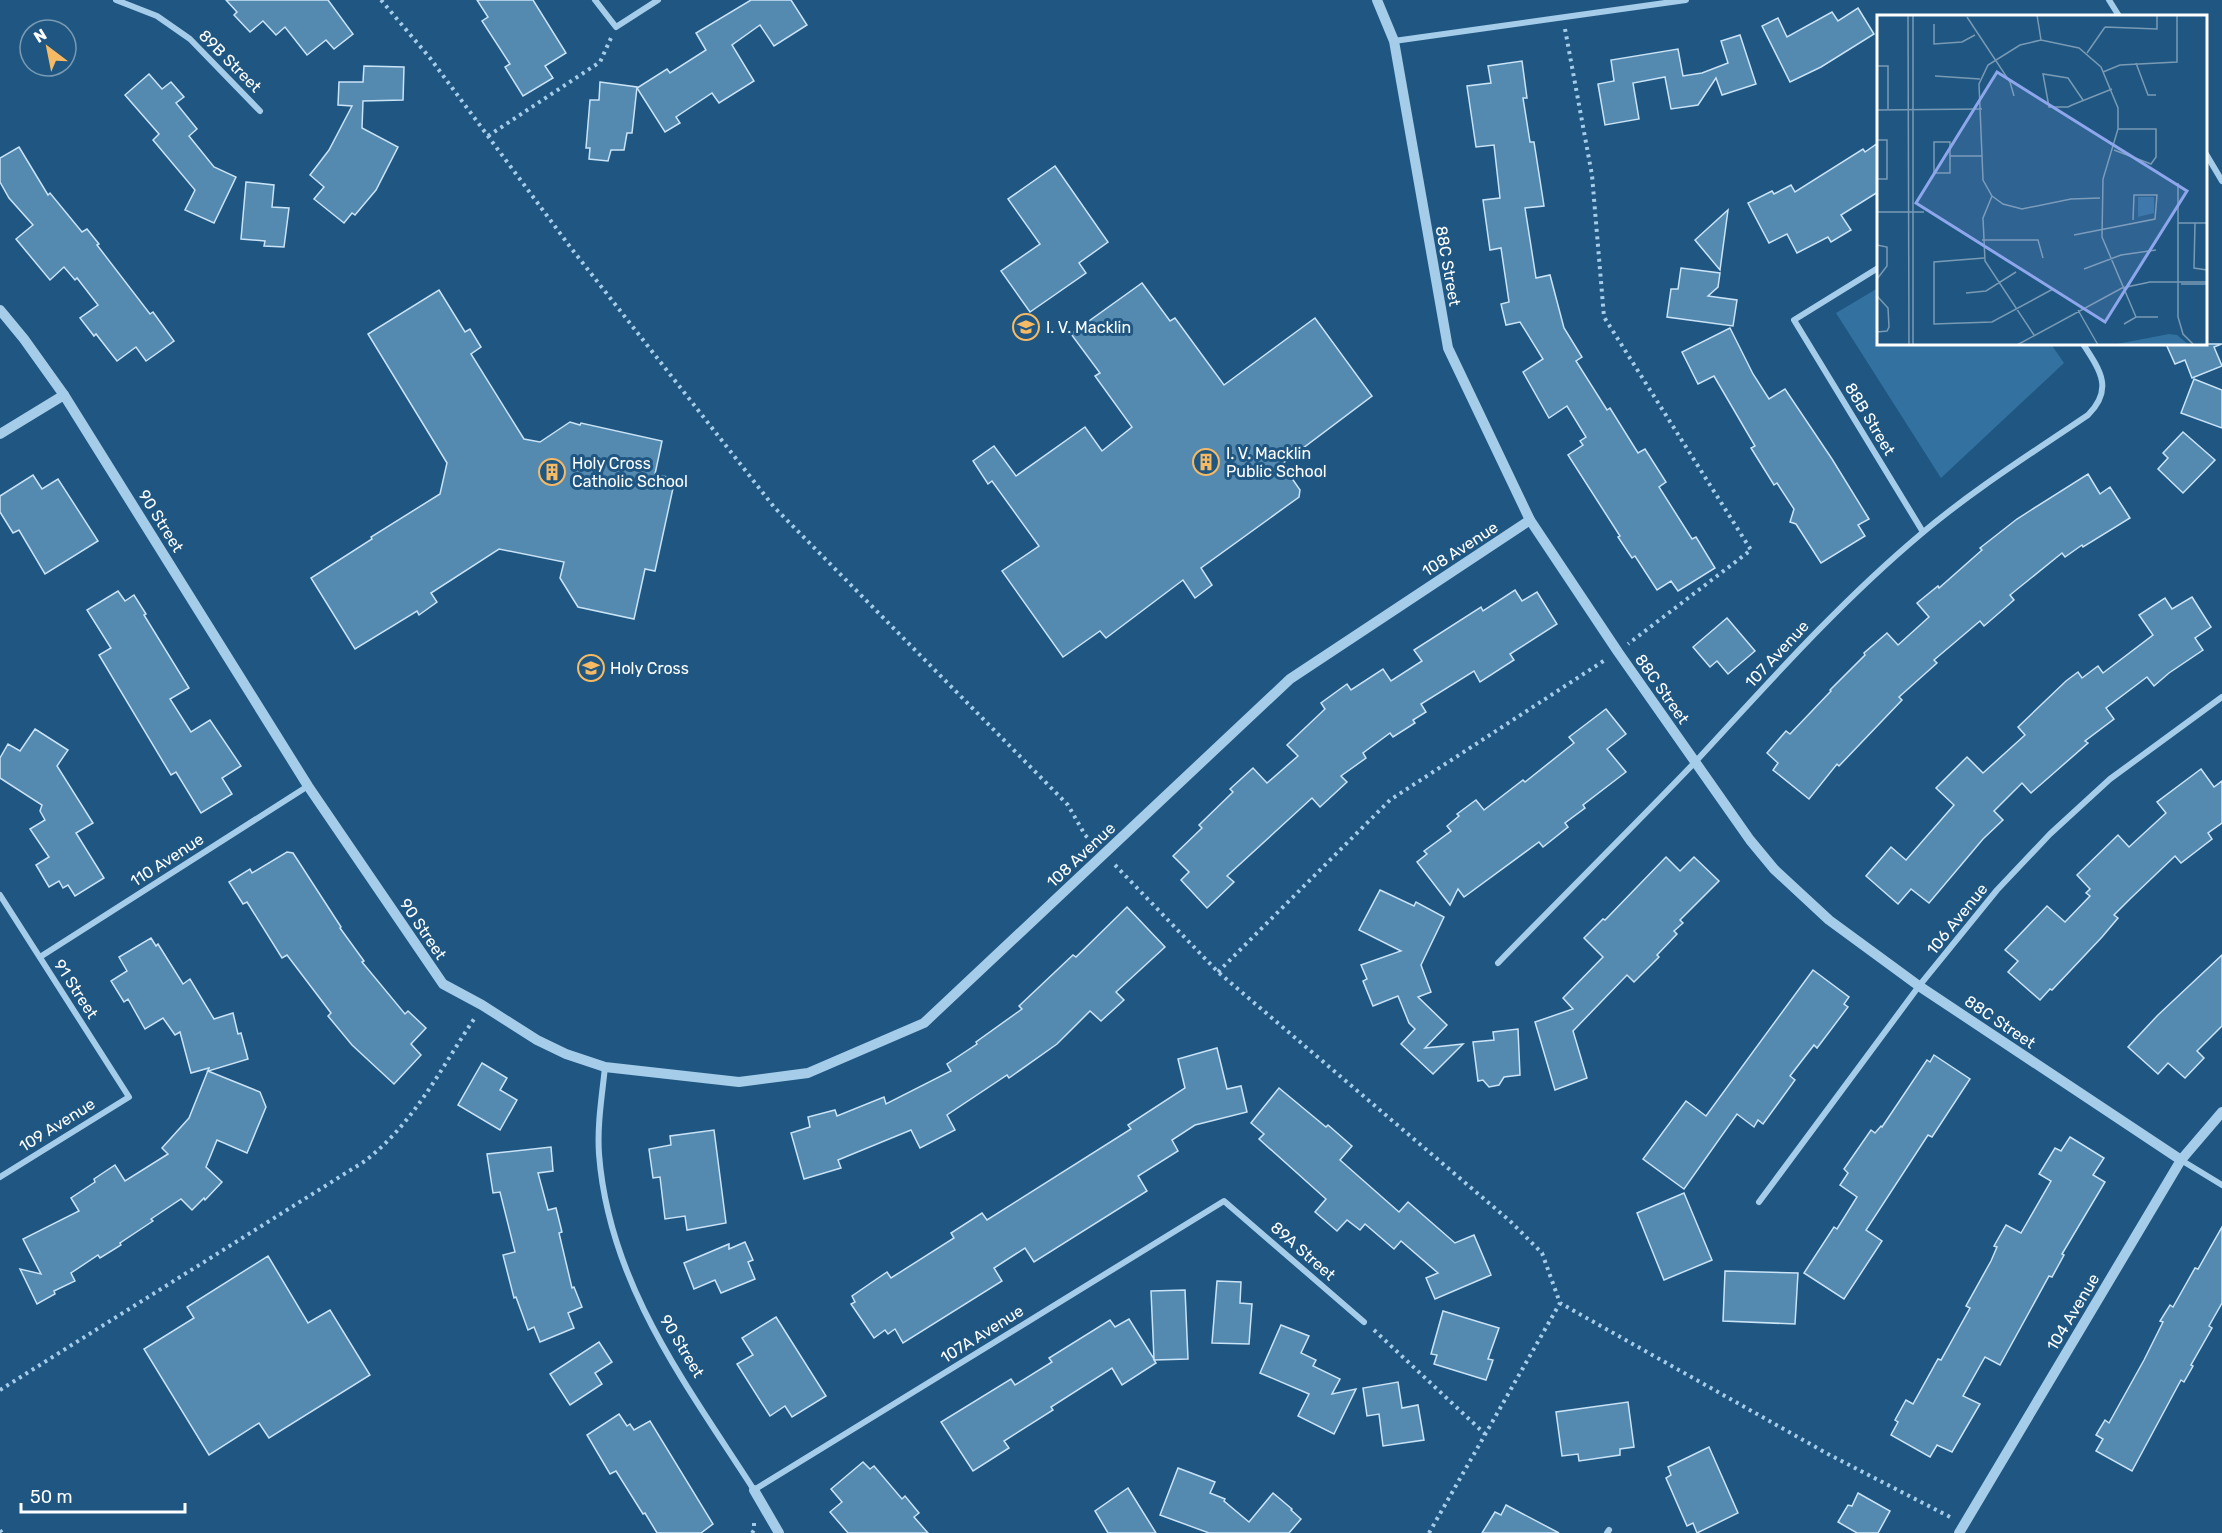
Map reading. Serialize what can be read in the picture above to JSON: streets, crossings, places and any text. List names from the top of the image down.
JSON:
{
  "streets": {
    "street": [
      "89B Street",
      "88C Street",
      "88B Street",
      "90 Street",
      "108 Avenue",
      "107 Avenue",
      "110 Avenue",
      "106 Avenue",
      "91 Street",
      "109 Avenue",
      "89A Street",
      "104 Avenue",
      "107A Avenue"
    ]
  },
  "crossings": [
    ["88C Street", "108 Avenue"],
    ["88C Street", "107 Avenue"],
    ["88C Street", "106 Avenue"],
    ["88C Street", "104 Avenue"],
    ["88B Street", "107 Avenue"],
    ["90 Street", "108 Avenue"],
    ["90 Street", "110 Avenue"],
    ["90 Street", "107A Avenue"],
    ["110 Avenue", "91 Street"],
    ["91 Street", "109 Avenue"],
    ["89A Street", "107A Avenue"]
  ],
  "places": {
    "school or university": ["I. V. Macklin", "Holy Cross"],
    "building": ["I. V. Macklin Public School", "Holy Cross Catholic School"]
  },
  "scale_bar": "50 m",
  "north": "top left"
}
